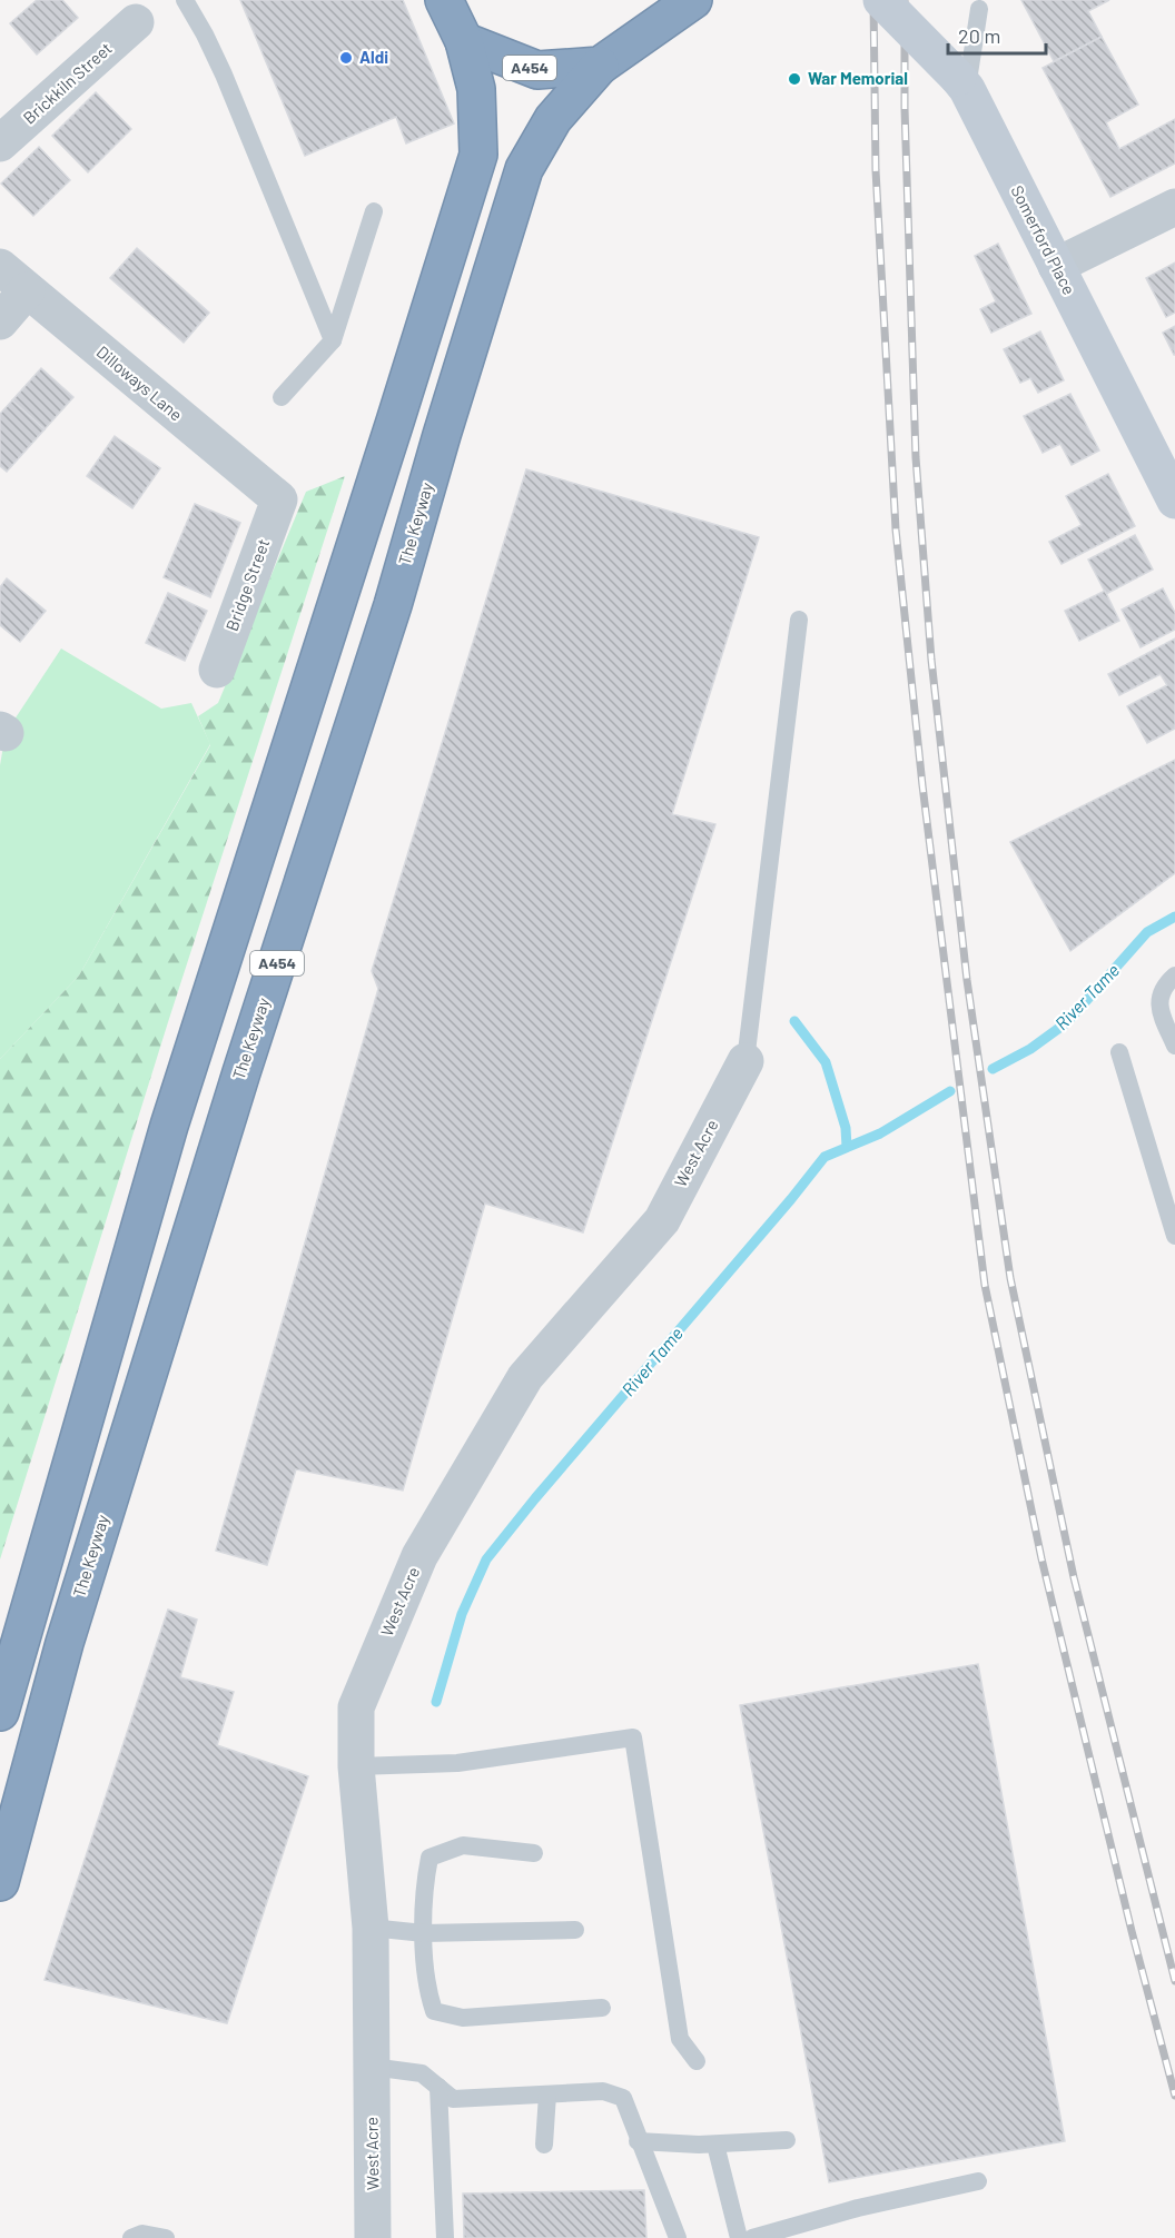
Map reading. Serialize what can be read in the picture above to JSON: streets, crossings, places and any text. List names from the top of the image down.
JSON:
{
  "streets": {
    "highway": ["A454", "The Keyway"],
    "main road": ["Somerford Place"],
    "street": [
      "Brickkiln Street",
      "Dilloways Lane",
      "Bridge Street",
      "West Acre"
    ]
  },
  "crossings": [
    ["A454", "The Keyway"],
    ["Dilloways Lane", "Bridge Street"]
  ],
  "water": ["River Tame"],
  "places": ["Aldi", "War Memorial"],
  "scale_bar": "20 m"
}
